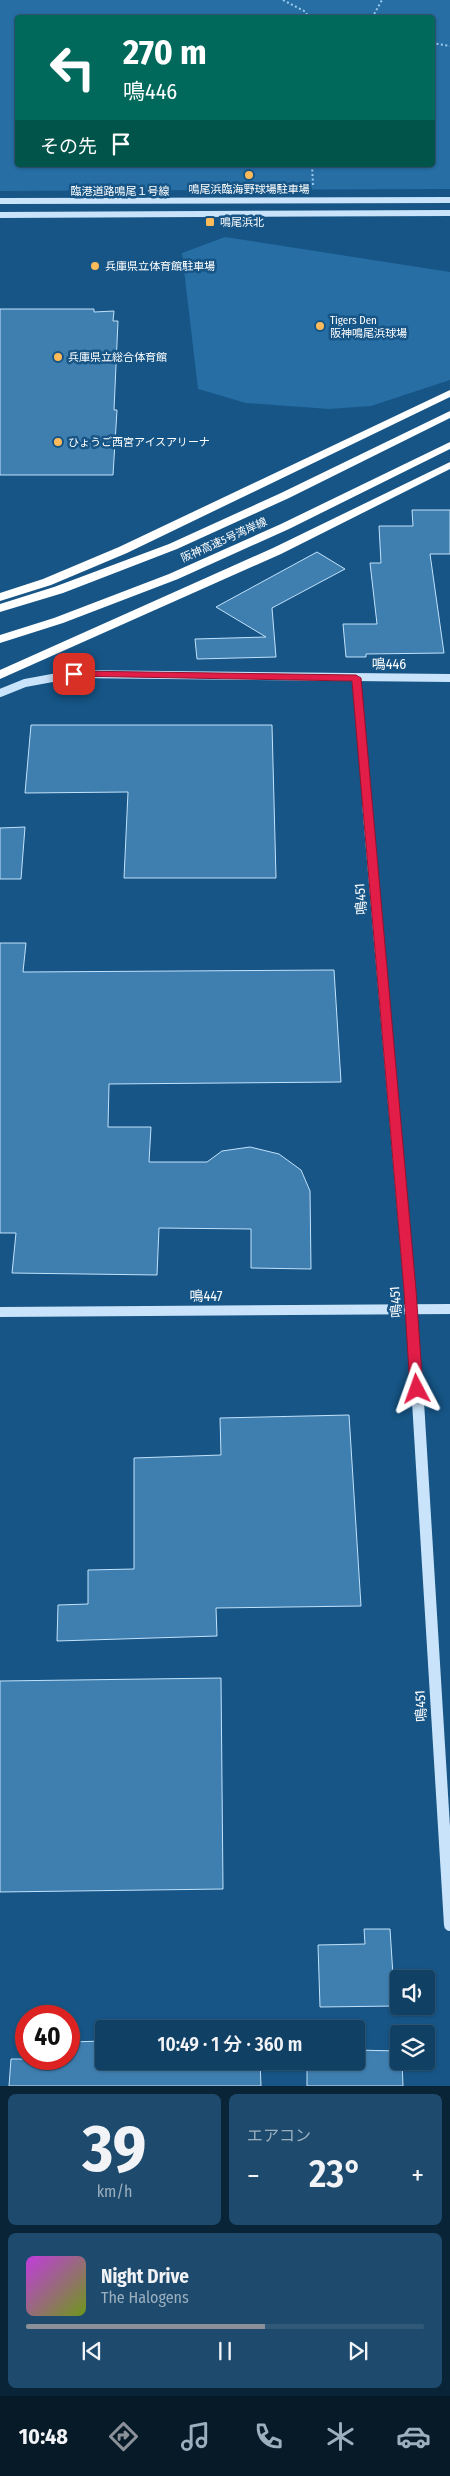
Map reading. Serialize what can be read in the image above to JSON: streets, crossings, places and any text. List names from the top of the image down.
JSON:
{
  "streets": {
    "highway": ["阪神高速5号湾岸線"],
    "street": [
      "臨港道路鳴尾１号線",
      "鳴446",
      "鳴451",
      "鳴447"
    ]
  },
  "crossings": [
    ["鳴446", "鳴451"],
    ["鳴451", "鳴447"]
  ],
  "places": {
    "other": [
      "鳴尾浜臨海野球場駐車場",
      "兵庫県立体育館駐車場",
      "Tigers Den 阪神鳴尾浜球場",
      "兵庫県立総合体育館",
      "ひょうご西宮アイスアリーナ"
    ],
    "transit": ["鳴尾浜北"]
  },
  "page": {
    "turn": ["270 m", "鳴446"],
    "then": "その先",
    "limit": "40",
    "trip": "10:49 · 1 分 · 360 m",
    "tile": [
      ["39", "km/h"],
      "エアコン"
    ],
    "heat": ["−", "23°", "+"],
    "song": ["Night Drive", "The Halogens"],
    "tabs": "10:48"
  }
}
